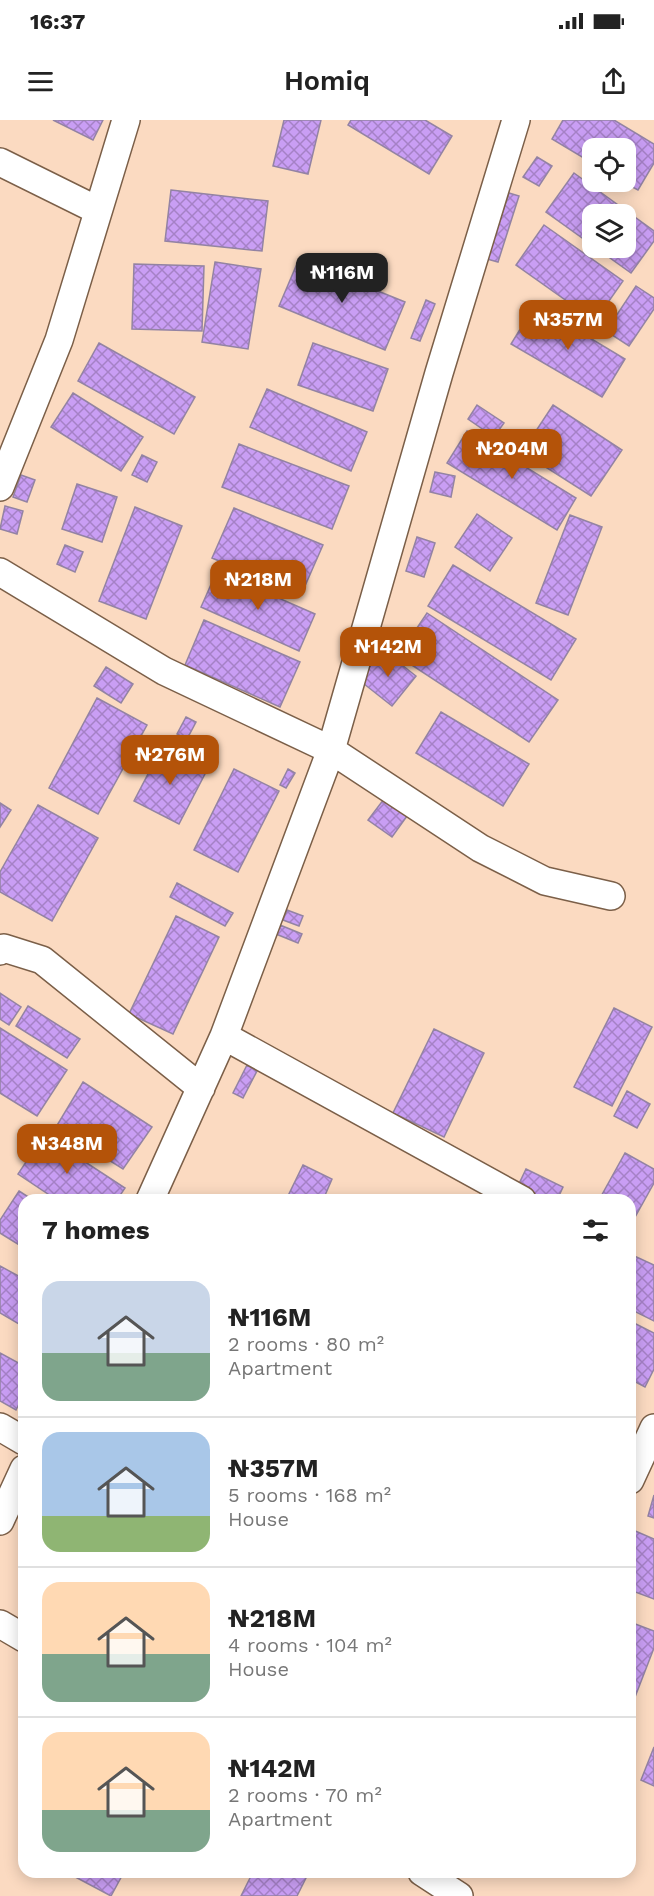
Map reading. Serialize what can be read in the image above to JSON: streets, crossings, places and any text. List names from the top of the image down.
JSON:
{
  "page": {
    "status": "16:37",
    "header": "Homiq",
    "price": [
      "₦116M",
      "₦357M",
      "₦204M",
      "₦218M",
      "₦142M",
      "₦276M",
      "₦348M"
    ],
    "heading": "7 homes",
    "list": [
      {
        "name": "₦116M",
        "note": "2 rooms · 80 m² · Apartment"
      },
      {
        "name": "₦357M",
        "note": "5 rooms · 168 m² · House"
      },
      {
        "name": "₦218M",
        "note": "4 rooms · 104 m² · House"
      },
      {
        "name": "₦142M",
        "note": "2 rooms · 70 m² · Apartment"
      }
    ]
  }
}
